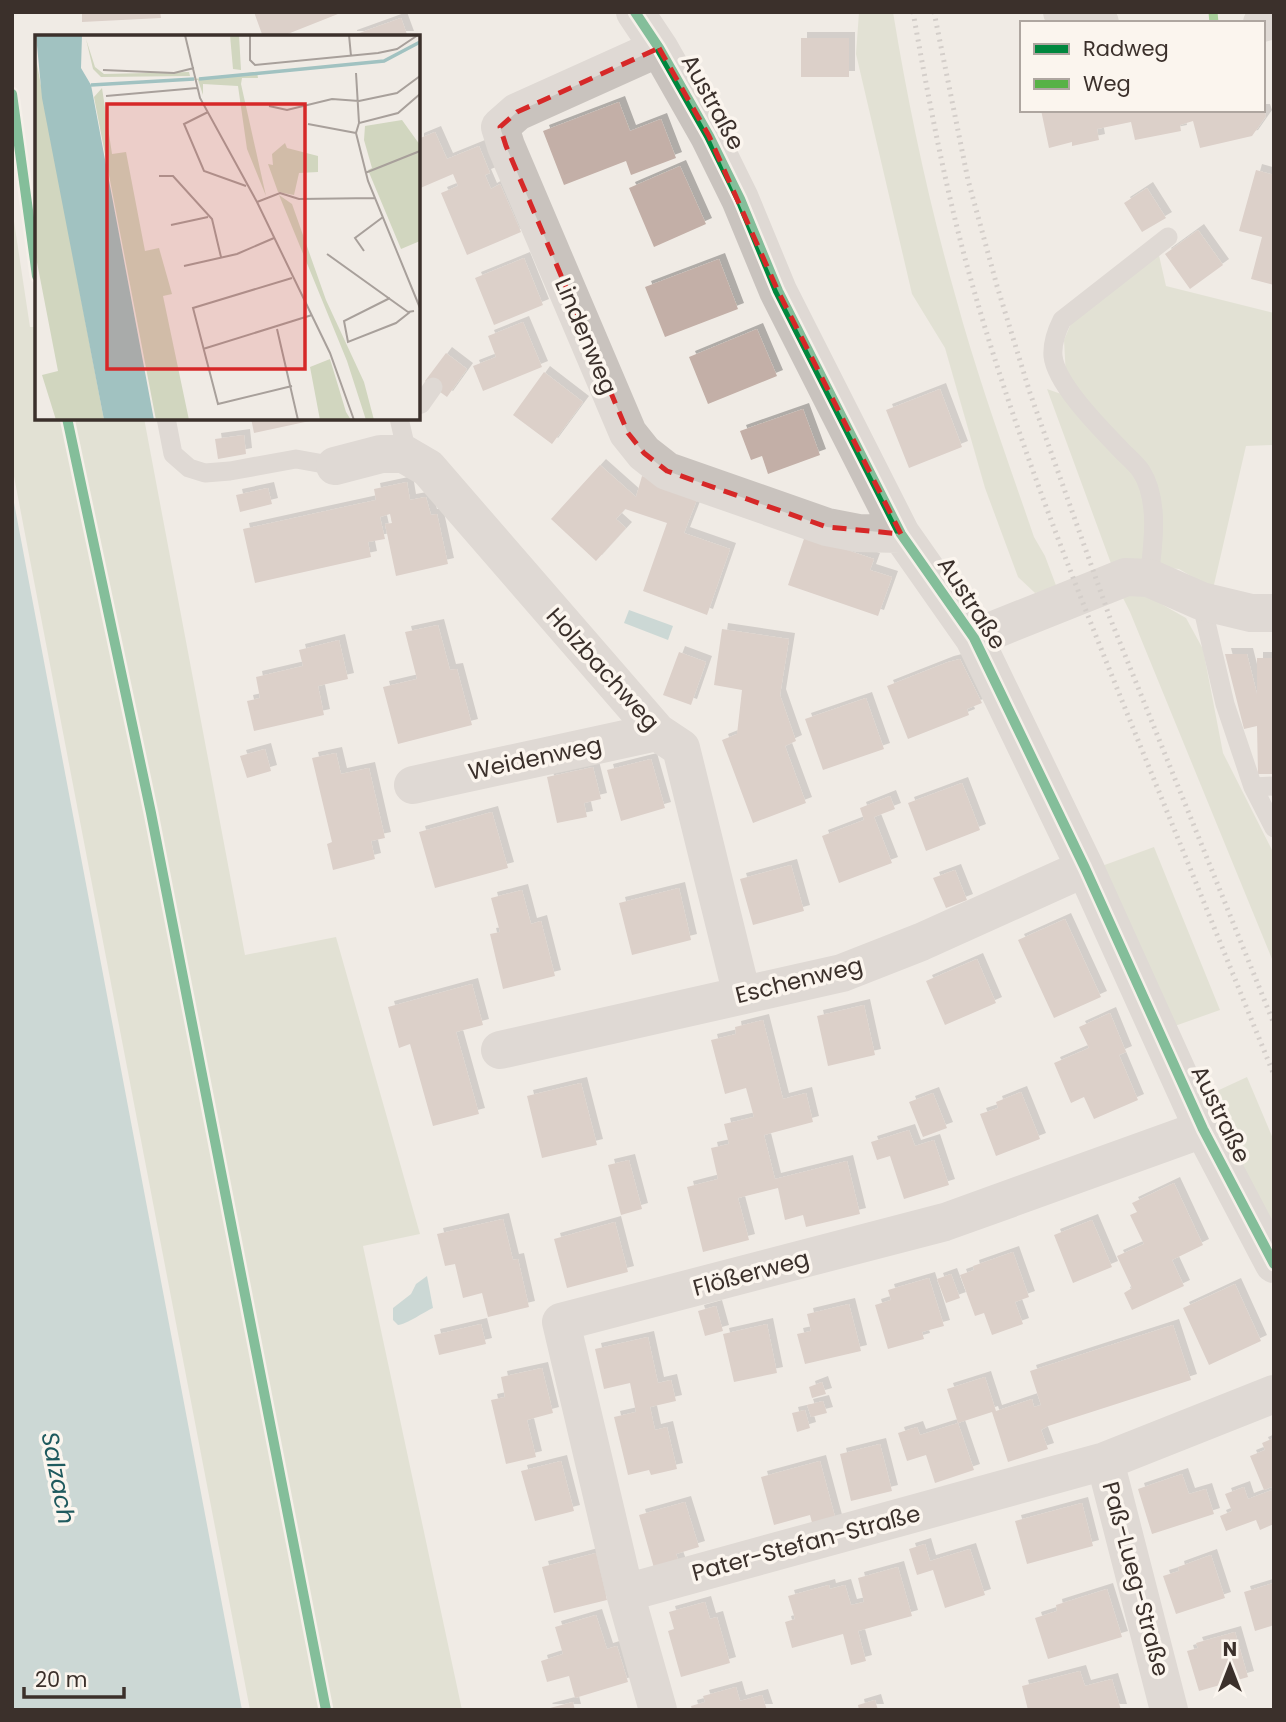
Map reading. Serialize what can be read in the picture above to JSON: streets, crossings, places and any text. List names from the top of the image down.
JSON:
{
  "streets": {
    "street": [
      "Austraße",
      "Lindenweg",
      "Holzbachweg",
      "Weidenweg",
      "Eschenweg",
      "Flößerweg",
      "Pater-Stefan-Straße",
      "Paß-Lueg-Straße"
    ]
  },
  "crossings": [
    ["Austraße", "Lindenweg"],
    ["Austraße", "Eschenweg"],
    ["Austraße", "Flößerweg"],
    ["Holzbachweg", "Weidenweg"],
    ["Holzbachweg", "Eschenweg"],
    ["Flößerweg", "Pater-Stefan-Straße"],
    ["Pater-Stefan-Straße", "Paß-Lueg-Straße"]
  ],
  "water": ["Salzach"],
  "legend": ["Radweg", "Weg"],
  "scale_bar": "20 m",
  "north": "top"
}
